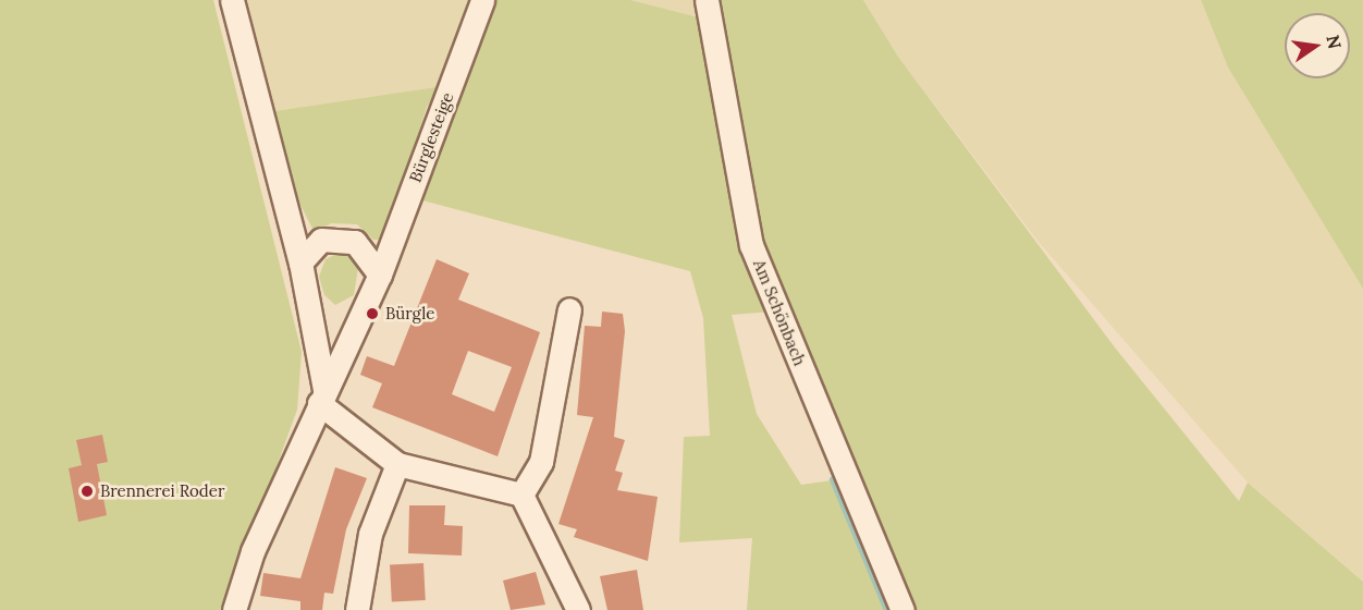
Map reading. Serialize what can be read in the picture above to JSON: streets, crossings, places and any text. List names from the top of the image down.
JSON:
{
  "streets": {
    "street": ["Bürglesteige", "Am Schönbach"]
  },
  "places": ["Bürgle", "Brennerei Roder"],
  "north": "right"
}
